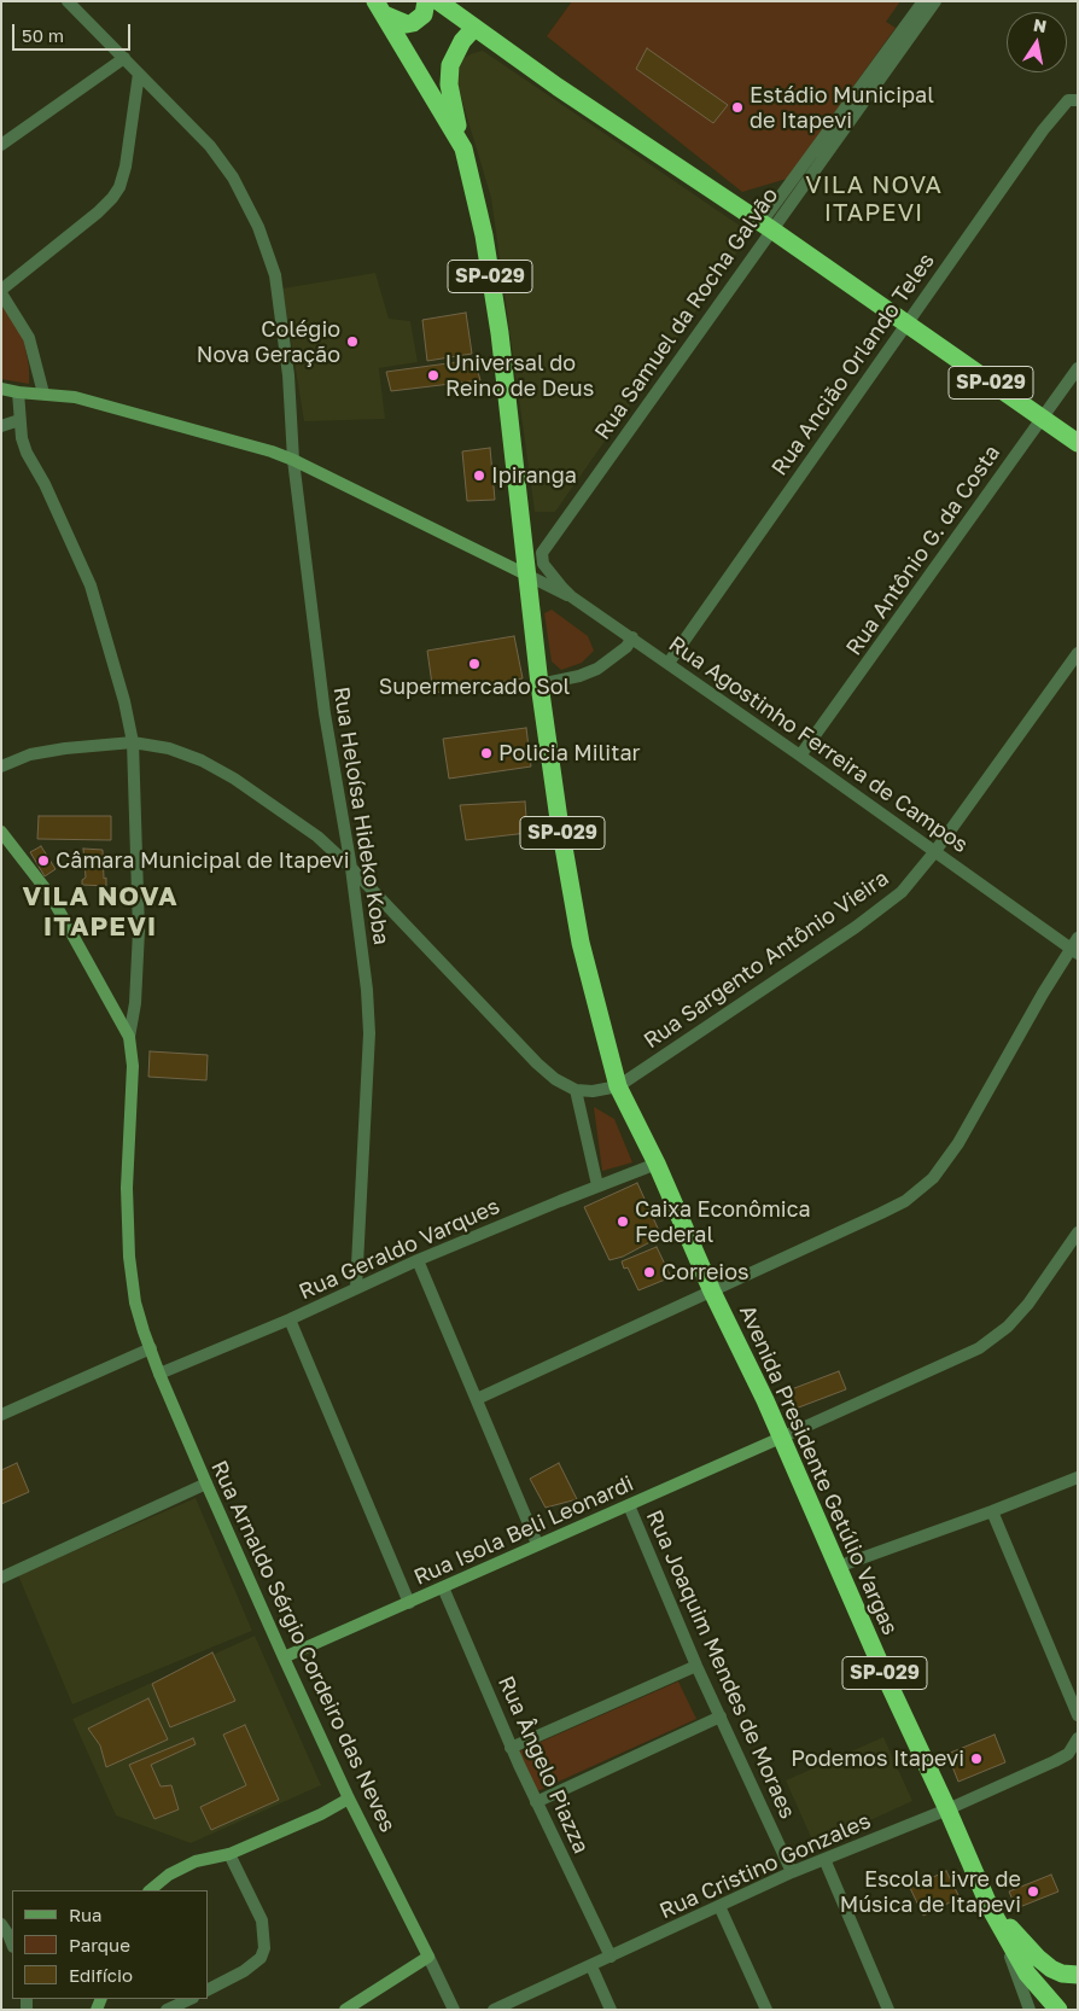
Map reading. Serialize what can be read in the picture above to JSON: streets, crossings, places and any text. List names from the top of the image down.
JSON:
{
  "streets": {
    "highway": ["SP-029", "Avenida Presidente Getúlio Vargas"],
    "street": [
      "Rua Samuel da Rocha Galvão",
      "Rua Ancião Orlando Teles",
      "Rua Antônio G. da Costa",
      "Rua Agostinho Ferreira de Campos",
      "Rua Heloísa Hideko Koba",
      "Rua Sargento Antônio Vieira",
      "Rua Geraldo Varques",
      "Rua Isola Beli Leonardi",
      "Rua Arnaldo Sérgio Cordeiro das Neves",
      "Rua Joaquim Mendes de Moraes",
      "Rua Ângelo Piazza",
      "Rua Cristino Gonzales"
    ]
  },
  "crossings": [
    ["SP-029", "Rua Samuel da Rocha Galvão"],
    ["SP-029", "Rua Ancião Orlando Teles"],
    ["SP-029", "Rua Antônio G. da Costa"],
    ["SP-029", "Avenida Presidente Getúlio Vargas"],
    ["Rua Samuel da Rocha Galvão", "Rua Agostinho Ferreira de Campos"],
    ["Rua Ancião Orlando Teles", "Rua Agostinho Ferreira de Campos"],
    ["Rua Antônio G. da Costa", "Rua Agostinho Ferreira de Campos"],
    ["Rua Agostinho Ferreira de Campos", "Rua Sargento Antônio Vieira"],
    ["Rua Heloísa Hideko Koba", "Rua Geraldo Varques"],
    ["Rua Sargento Antônio Vieira", "Avenida Presidente Getúlio Vargas"],
    ["Rua Geraldo Varques", "Avenida Presidente Getúlio Vargas"],
    ["Rua Geraldo Varques", "Rua Arnaldo Sérgio Cordeiro das Neves"],
    ["Avenida Presidente Getúlio Vargas", "Rua Isola Beli Leonardi"],
    ["Avenida Presidente Getúlio Vargas", "Rua Cristino Gonzales"],
    ["Rua Isola Beli Leonardi", "Rua Arnaldo Sérgio Cordeiro das Neves"],
    ["Rua Isola Beli Leonardi", "Rua Joaquim Mendes de Moraes"],
    ["Rua Isola Beli Leonardi", "Rua Ângelo Piazza"],
    ["Rua Joaquim Mendes de Moraes", "Rua Cristino Gonzales"],
    ["Rua Ângelo Piazza", "Rua Cristino Gonzales"]
  ],
  "districts": ["VILA NOVA ITAPEVI", "VILA NOVA ITAPEVI"],
  "places": [
    "Estádio Municipal de Itapevi",
    "Colégio Nova Geração",
    "Universal do Reino de Deus",
    "Ipiranga",
    "Supermercado Sol",
    "Policia Militar",
    "Câmara Municipal de Itapevi",
    "Caixa Econômica Federal",
    "Correios",
    "Podemos Itapevi",
    "Escola Livre de Música de Itapevi"
  ],
  "legend": ["Rua", "Parque", "Edifício"],
  "scale_bar": "50 m",
  "north": "top"
}
